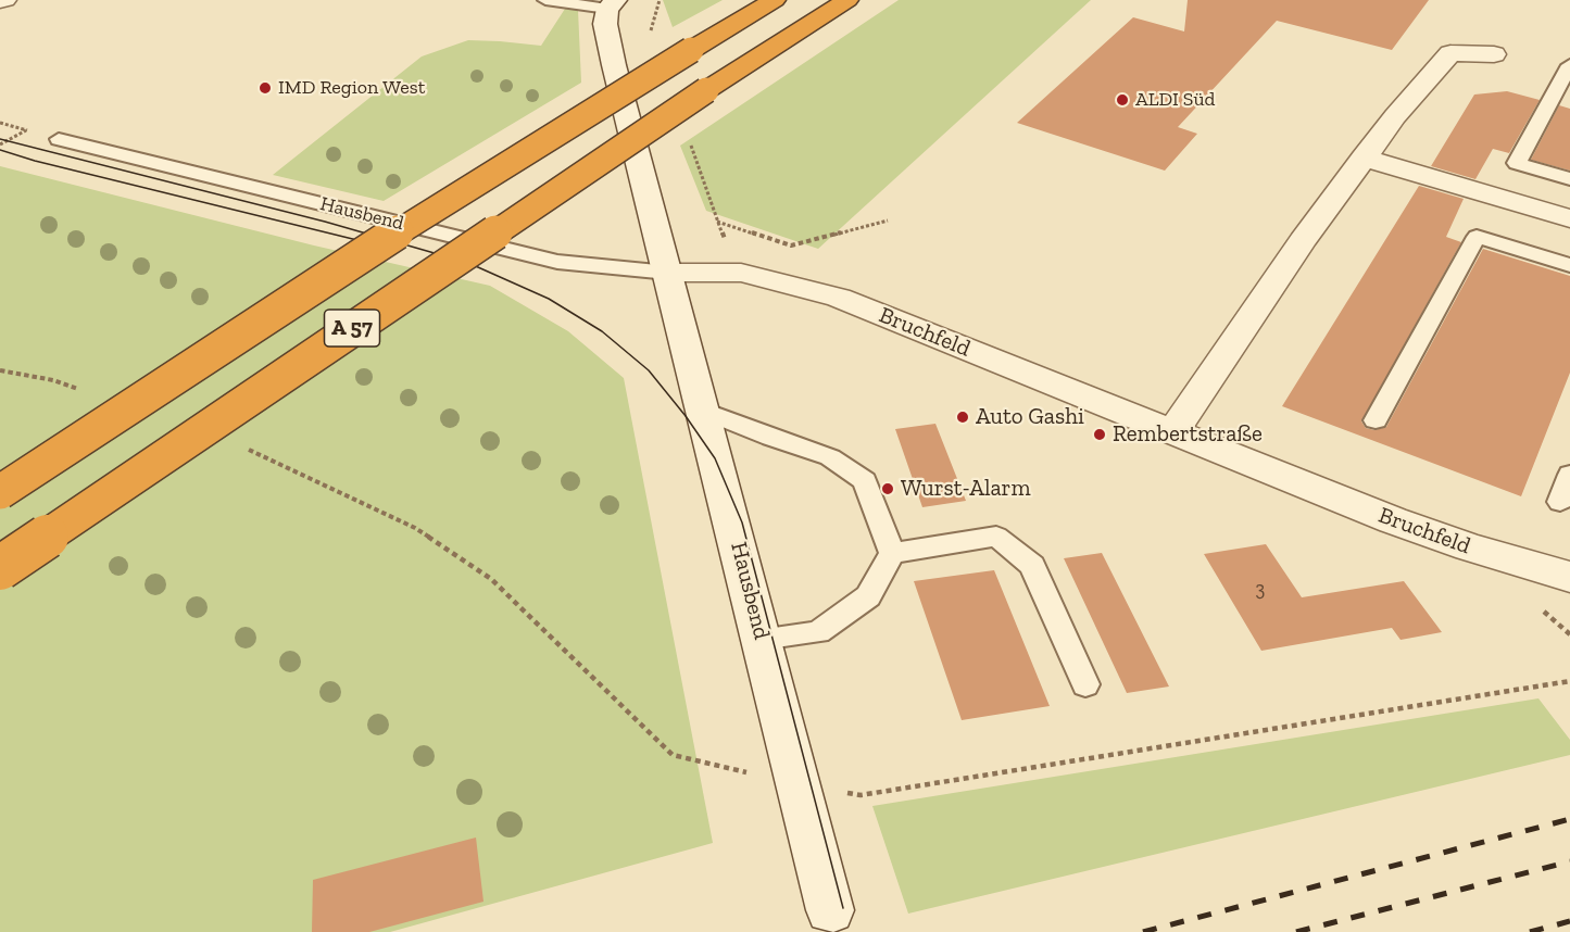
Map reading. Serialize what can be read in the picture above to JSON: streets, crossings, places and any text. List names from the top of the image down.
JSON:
{
  "streets": {
    "highway": ["A 57"],
    "street": ["Hausbend", "Bruchfeld"]
  },
  "crossings": [
    ["Hausbend", "Bruchfeld"]
  ],
  "places": [
    "IMD Region West",
    "ALDI Süd",
    "Auto Gashi",
    "Rembertstraße",
    "Wurst-Alarm"
  ],
  "house_numbers": ["3"]
}
